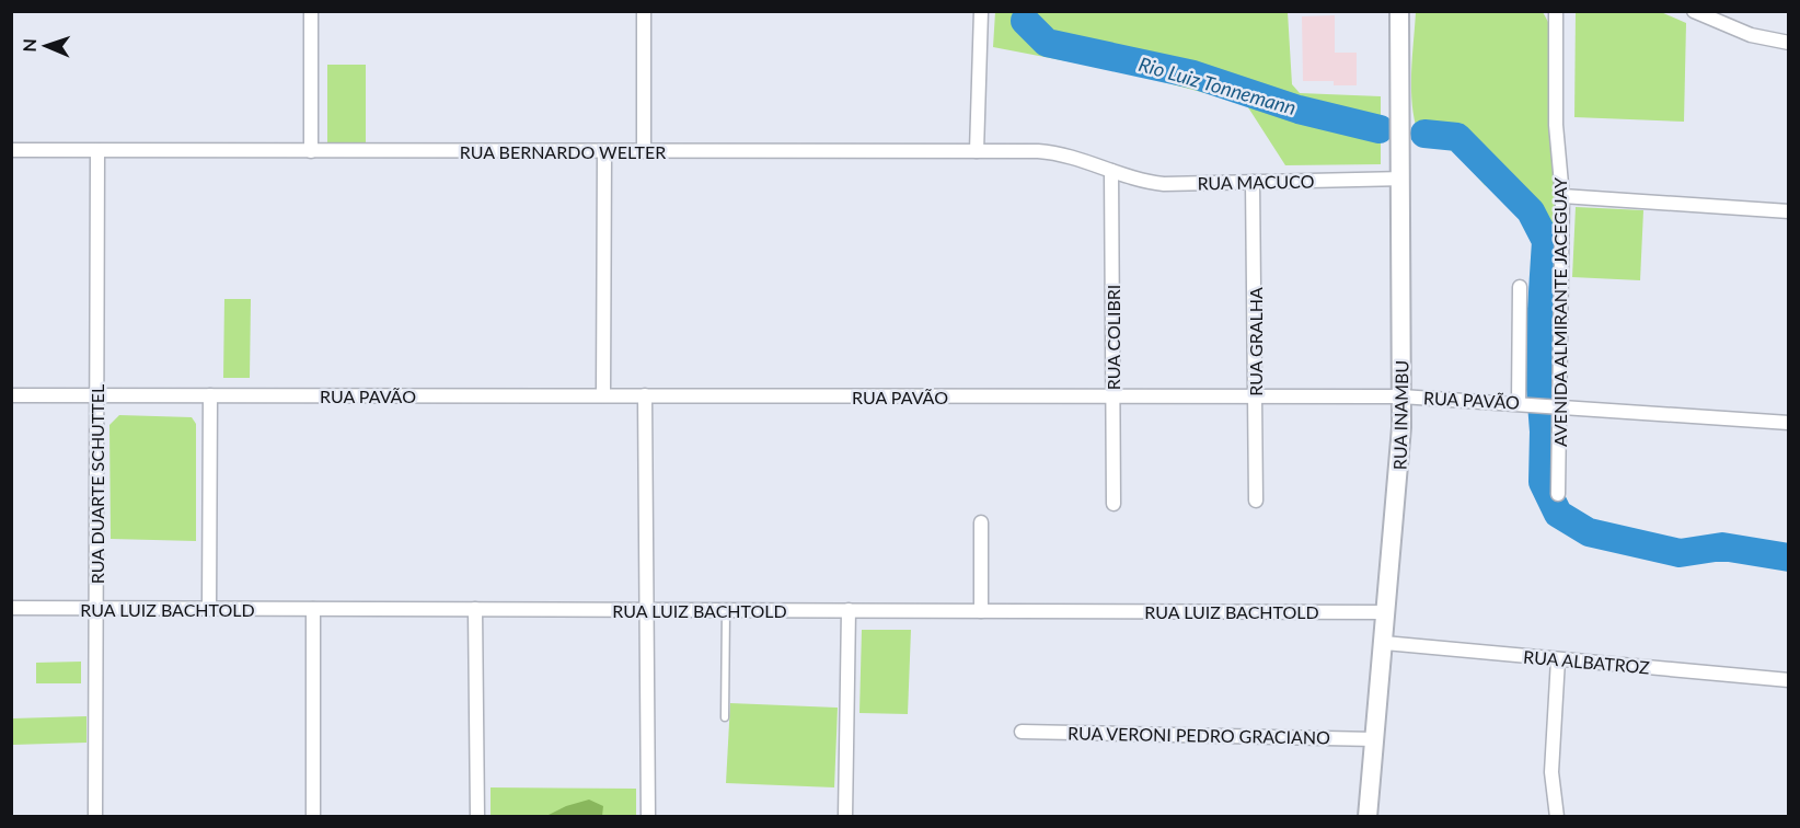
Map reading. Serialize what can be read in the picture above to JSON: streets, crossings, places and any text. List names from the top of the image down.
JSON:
{
  "streets": {
    "main road": ["RUA INAMBU"],
    "street": [
      "RUA BERNARDO WELTER",
      "RUA MACUCO",
      "AVENIDA ALMIRANTE JACEGUAY",
      "RUA COLIBRI",
      "RUA GRALHA",
      "RUA PAVÃO",
      "RUA DUARTE SCHUTTEL",
      "RUA LUIZ BACHTOLD",
      "RUA ALBATROZ",
      "RUA VERONI PEDRO GRACIANO"
    ]
  },
  "crossings": [
    ["RUA BERNARDO WELTER", "RUA MACUCO"],
    ["RUA BERNARDO WELTER", "RUA COLIBRI"],
    ["RUA BERNARDO WELTER", "RUA DUARTE SCHUTTEL"],
    ["RUA MACUCO", "RUA COLIBRI"],
    ["RUA MACUCO", "RUA GRALHA"],
    ["RUA MACUCO", "RUA INAMBU"],
    ["AVENIDA ALMIRANTE JACEGUAY", "RUA PAVÃO"],
    ["RUA COLIBRI", "RUA PAVÃO"],
    ["RUA GRALHA", "RUA PAVÃO"],
    ["RUA PAVÃO", "RUA INAMBU"],
    ["RUA PAVÃO", "RUA DUARTE SCHUTTEL"],
    ["RUA INAMBU", "RUA LUIZ BACHTOLD"],
    ["RUA INAMBU", "RUA ALBATROZ"],
    ["RUA INAMBU", "RUA VERONI PEDRO GRACIANO"],
    ["RUA DUARTE SCHUTTEL", "RUA LUIZ BACHTOLD"]
  ],
  "water": ["Rio Luiz Tonnemann"],
  "north": "left"
}
